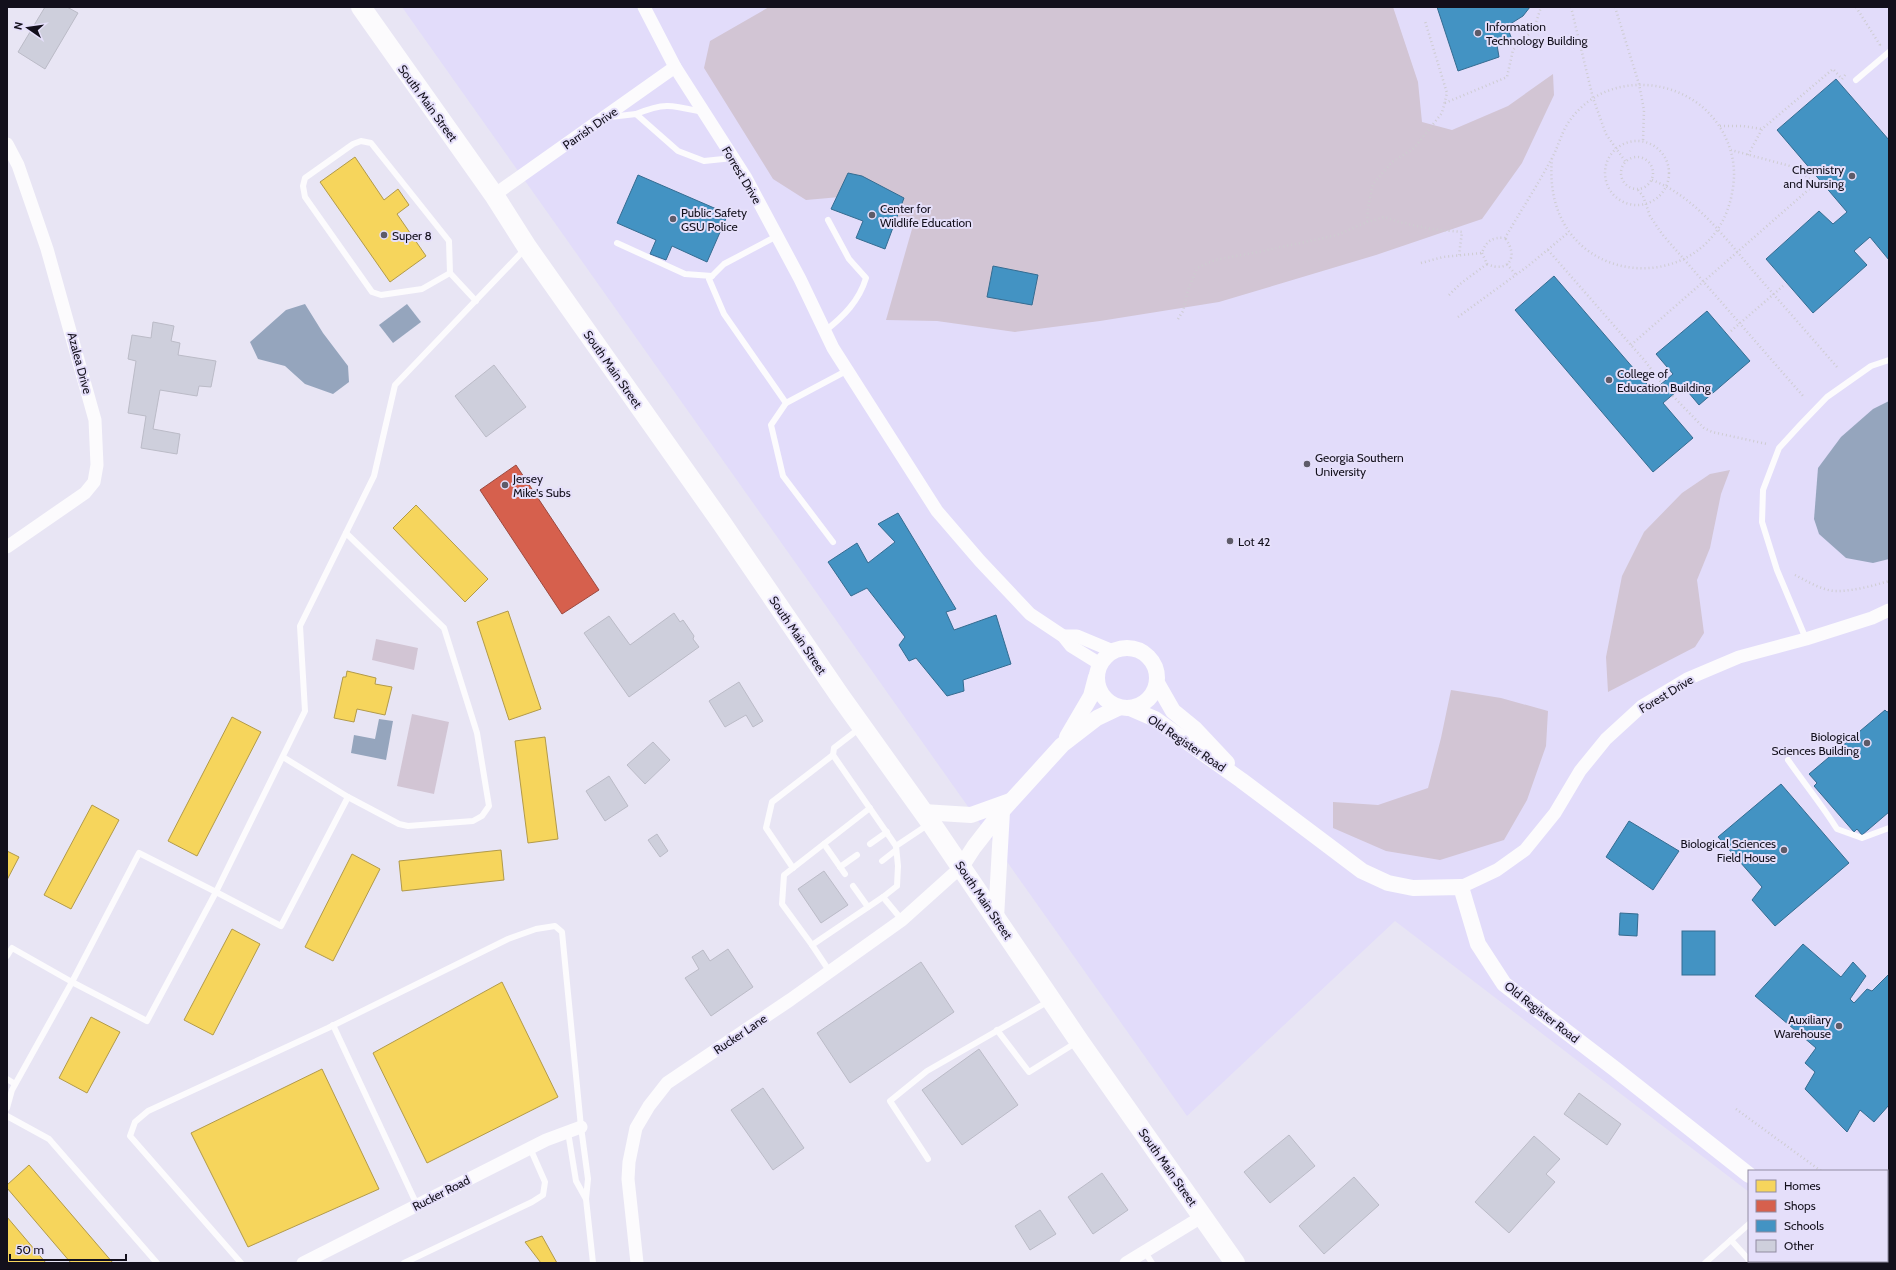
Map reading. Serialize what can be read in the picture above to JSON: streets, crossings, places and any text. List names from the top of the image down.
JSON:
{
  "streets": {
    "main road": ["South Main Street"],
    "street": [
      "Parrish Drive",
      "Forrest Drive",
      "Azalea Drive",
      "Forest Drive",
      "Old Register Road",
      "Rucker Lane",
      "Rucker Road"
    ]
  },
  "crossings": [
    ["South Main Street", "Parrish Drive"],
    ["South Main Street", "Old Register Road"],
    ["South Main Street", "Rucker Lane"],
    ["Parrish Drive", "Forrest Drive"],
    ["Forrest Drive", "Old Register Road"],
    ["Forest Drive", "Old Register Road"],
    ["Old Register Road", "Rucker Lane"]
  ],
  "places": [
    "Information Technology Building",
    "Chemistry and Nursing",
    "Center for Wildlife Education",
    "Public Safety GSU Police",
    "Super 8",
    "College of Education Building",
    "Georgia Southern University",
    "Jersey Mike's Subs",
    "Lot 42",
    "Biological Sciences Building",
    "Biological Sciences Field House",
    "Auxiliary Warehouse"
  ],
  "legend": [
    "Homes",
    "Shops",
    "Schools",
    "Other"
  ],
  "scale_bar": "50 m",
  "north": "left"
}
